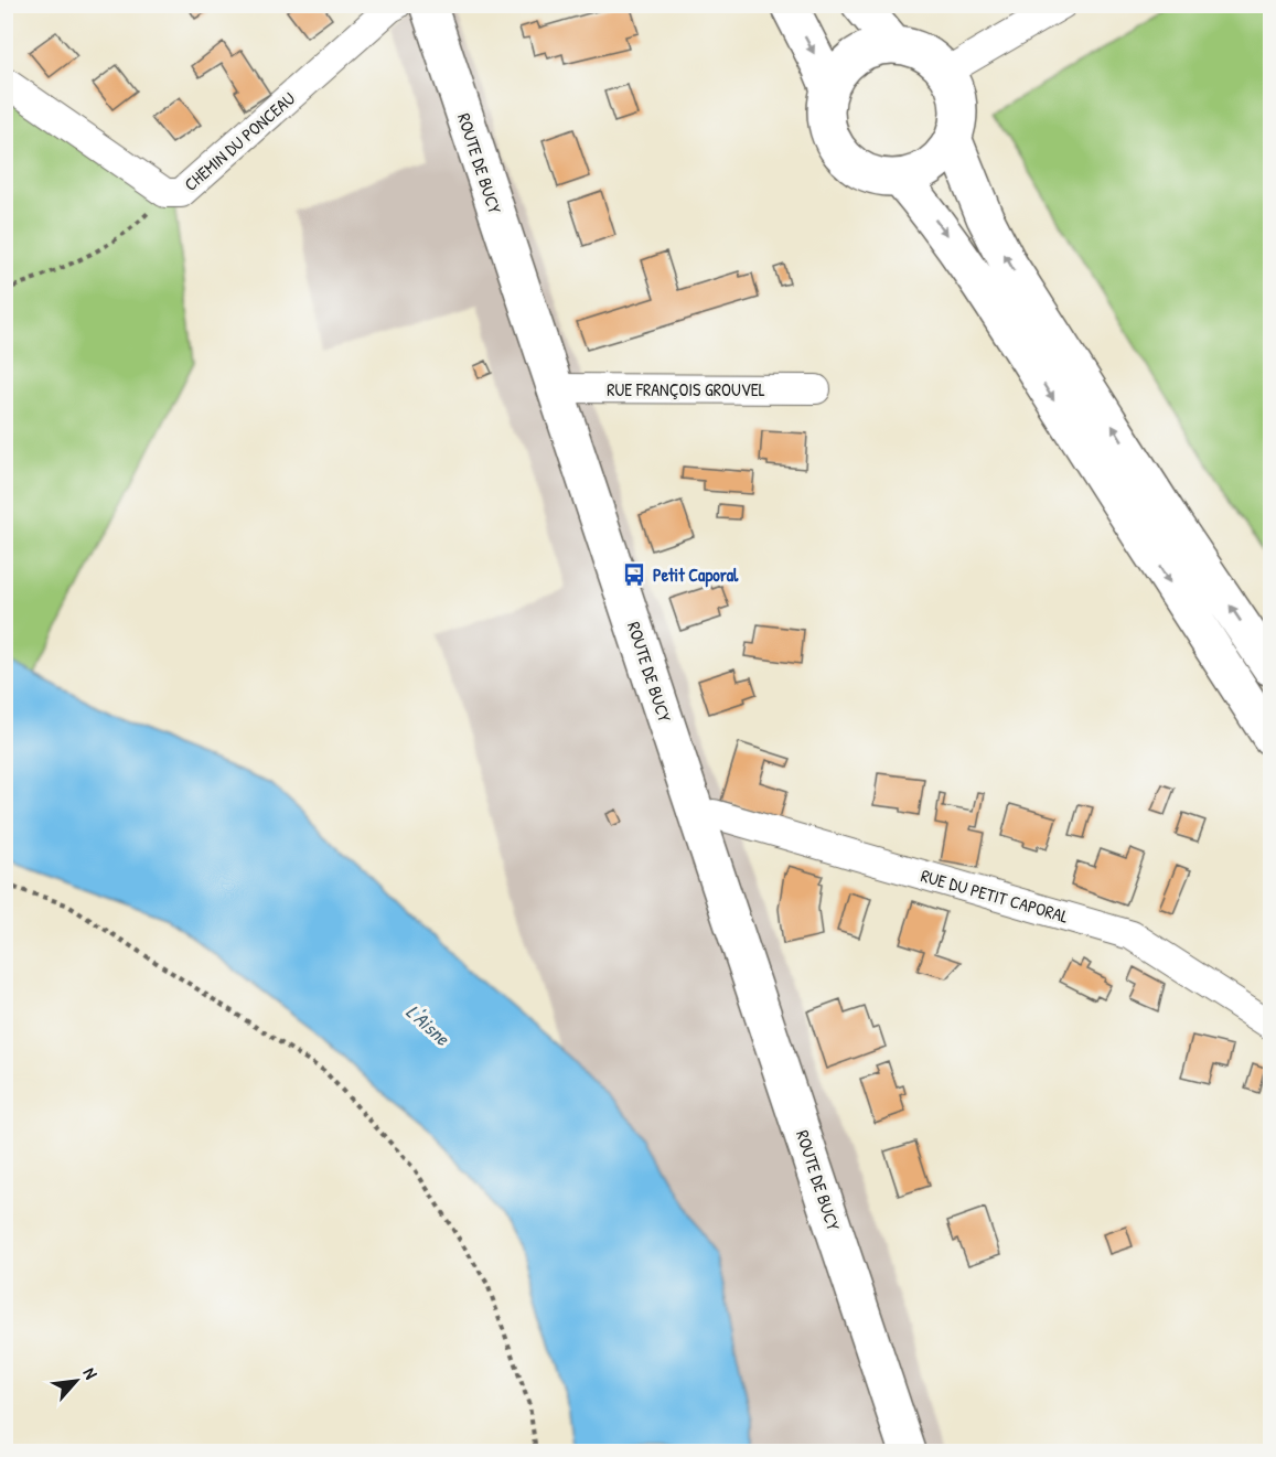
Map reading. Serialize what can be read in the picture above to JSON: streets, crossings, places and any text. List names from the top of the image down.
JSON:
{
  "streets": {
    "main road": ["ROUTE DE BUCY"],
    "street": ["CHEMIN DU PONCEAU", "RUE FRANÇOIS GROUVEL", "RUE DU PETIT CAPORAL"]
  },
  "crossings": [
    ["ROUTE DE BUCY", "RUE FRANÇOIS GROUVEL"],
    ["ROUTE DE BUCY", "RUE DU PETIT CAPORAL"]
  ],
  "water": ["L'Aisne"],
  "places": {
    "bus stop": ["Petit Caporal"]
  },
  "north": "top right"
}
